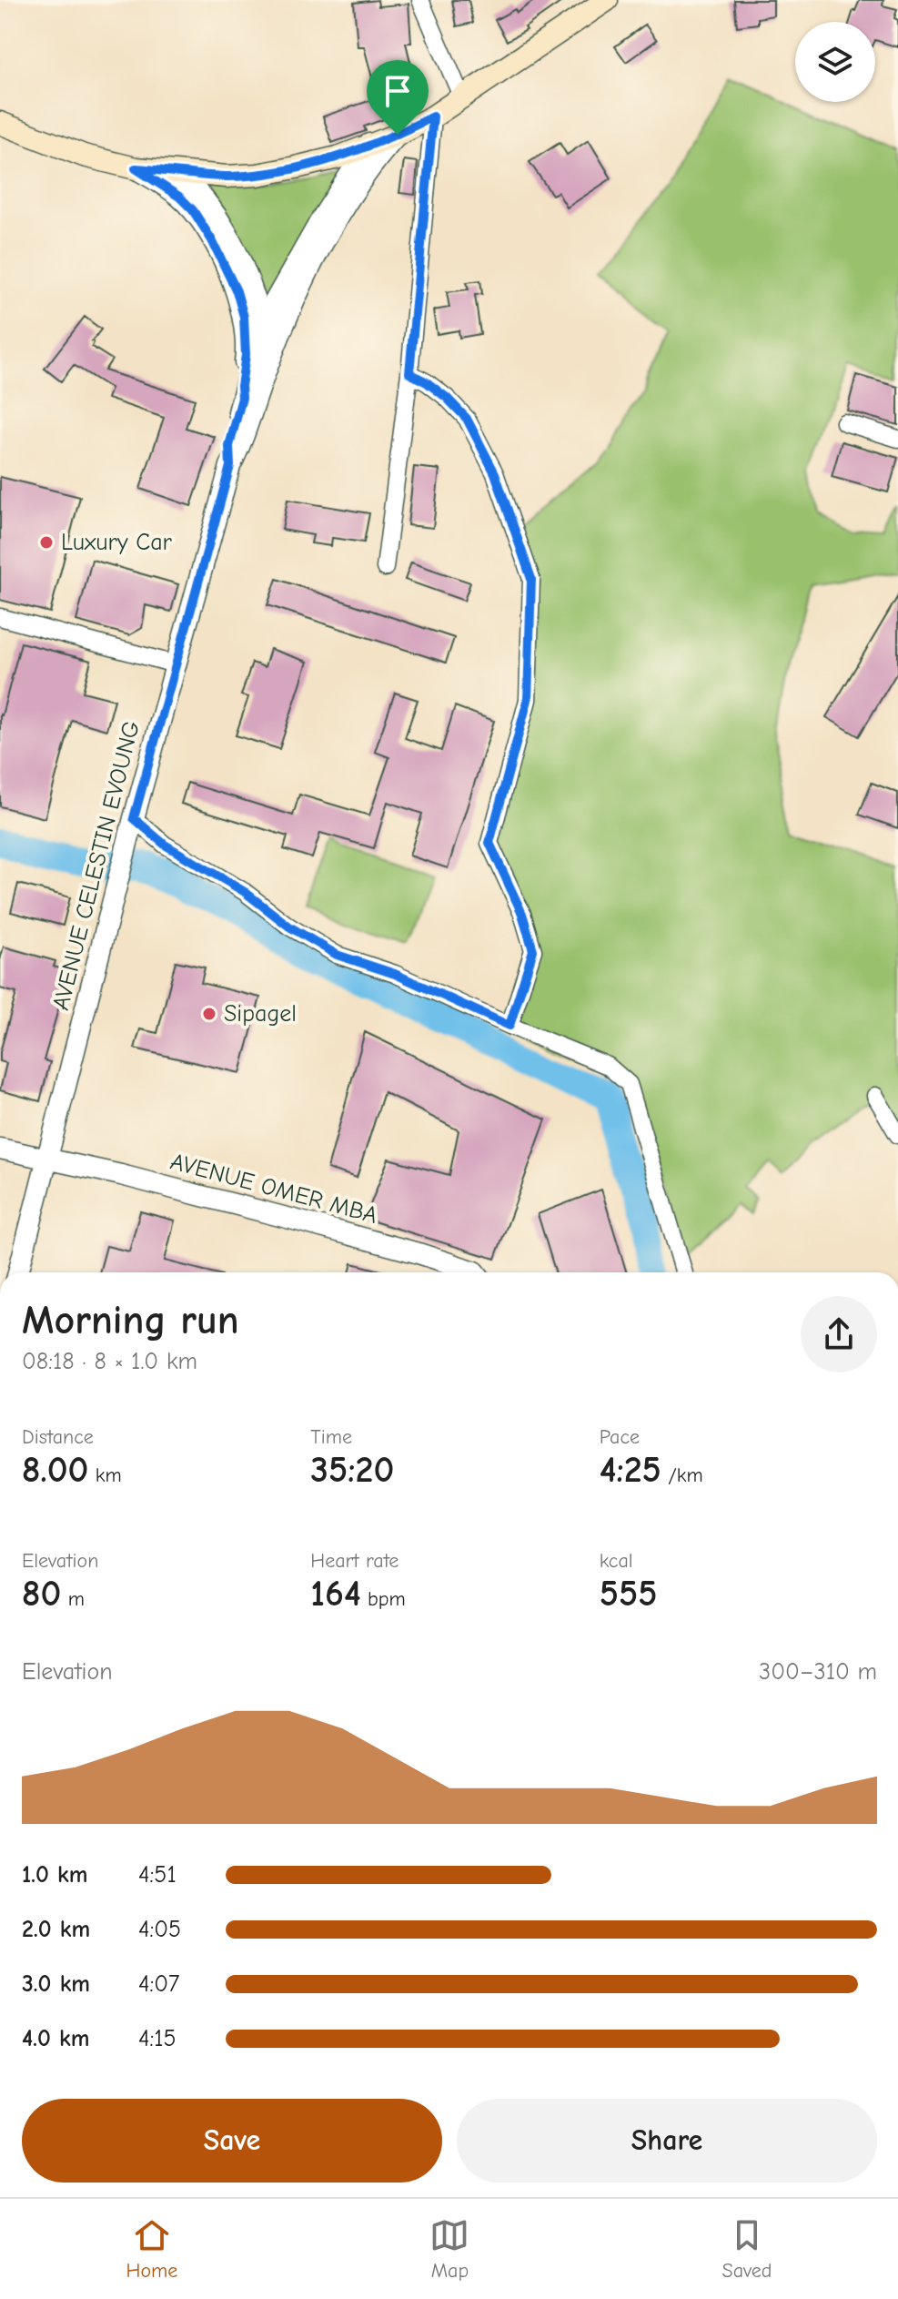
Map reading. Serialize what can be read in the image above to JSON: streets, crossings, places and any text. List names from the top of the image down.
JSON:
{
  "streets": {
    "street": ["AVENUE CELESTIN EVOUNG", "AVENUE OMER MBA"]
  },
  "crossings": [
    ["AVENUE CELESTIN EVOUNG", "AVENUE OMER MBA"]
  ],
  "places": ["Luxury Car", "Sipagel"],
  "page": {
    "heading": ["Morning run", "08:18 · 8 × 1.0 km"],
    "stats": [
      ["Distance", "8.00 km"],
      ["Time", "35:20"],
      ["Pace", "4:25 /km"],
      ["Elevation", "80 m"],
      ["Heart rate", "164 bpm"],
      ["kcal", "555"]
    ],
    "chart": ["Elevation", "300–310 m"],
    "list": [
      {
        "name": "1.0 km",
        "note": "4:51"
      },
      {
        "name": "2.0 km",
        "note": "4:05"
      },
      {
        "name": "3.0 km",
        "note": "4:07"
      },
      {
        "name": "4.0 km",
        "note": "4:15"
      }
    ],
    "buttons": ["Save", "Share"],
    "tabs": ["Home", "Map", "Saved"]
  }
}
